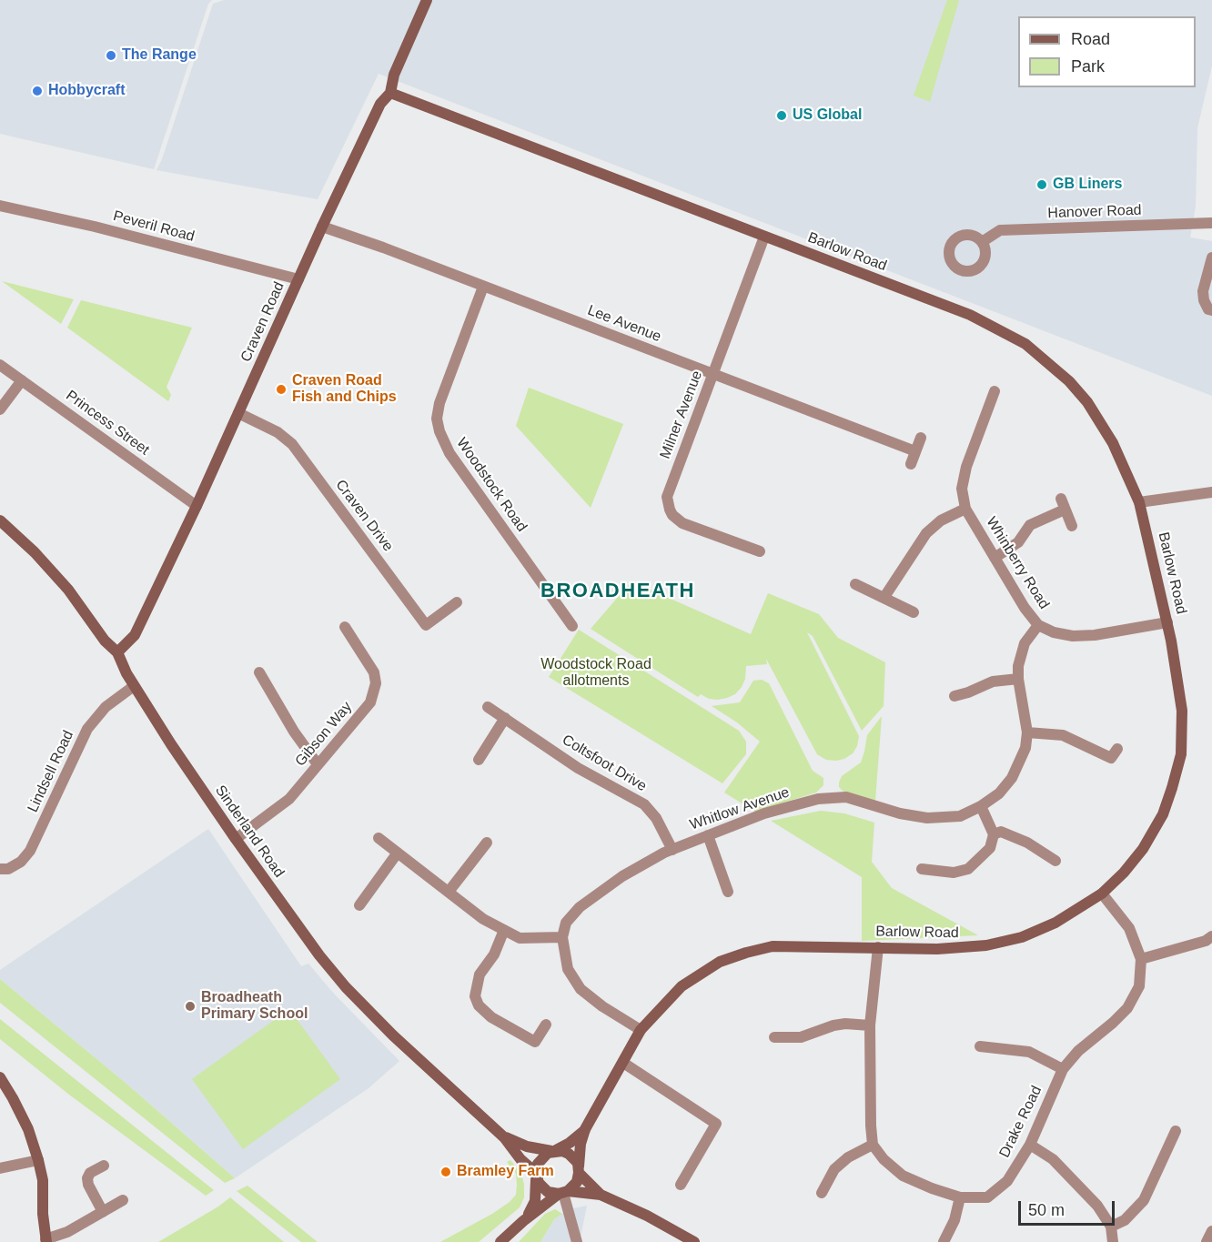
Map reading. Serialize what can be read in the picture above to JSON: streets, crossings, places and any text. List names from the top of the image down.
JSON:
{
  "streets": {
    "street": [
      "Hanover Road",
      "Peveril Road",
      "Barlow Road",
      "Craven Road",
      "Lee Avenue",
      "Milner Avenue",
      "Princess Street",
      "Woodstock Road",
      "Craven Drive",
      "Whinberry Road",
      "Gibson Way",
      "Coltsfoot Drive",
      "Lindsell Road",
      "Whitlow Avenue",
      "Sinderland Road",
      "Drake Road"
    ]
  },
  "crossings": [
    ["Peveril Road", "Craven Road"],
    ["Barlow Road", "Craven Road"],
    ["Barlow Road", "Milner Avenue"],
    ["Barlow Road", "Whinberry Road"],
    ["Barlow Road", "Sinderland Road"],
    ["Barlow Road", "Drake Road"],
    ["Craven Road", "Lee Avenue"],
    ["Craven Road", "Princess Street"],
    ["Craven Road", "Craven Drive"],
    ["Craven Road", "Sinderland Road"],
    ["Lee Avenue", "Milner Avenue"],
    ["Lee Avenue", "Woodstock Road"],
    ["Whinberry Road", "Whitlow Avenue"],
    ["Gibson Way", "Sinderland Road"],
    ["Coltsfoot Drive", "Whitlow Avenue"],
    ["Lindsell Road", "Sinderland Road"]
  ],
  "districts": ["BROADHEATH"],
  "parks": ["Woodstock Road allotments"],
  "places": [
    "The Range",
    "Hobbycraft",
    "US Global",
    "GB Liners",
    "Craven Road Fish and Chips",
    "Broadheath Primary School",
    "Bramley Farm"
  ],
  "legend": ["Road", "Park"],
  "scale_bar": "50 m"
}
